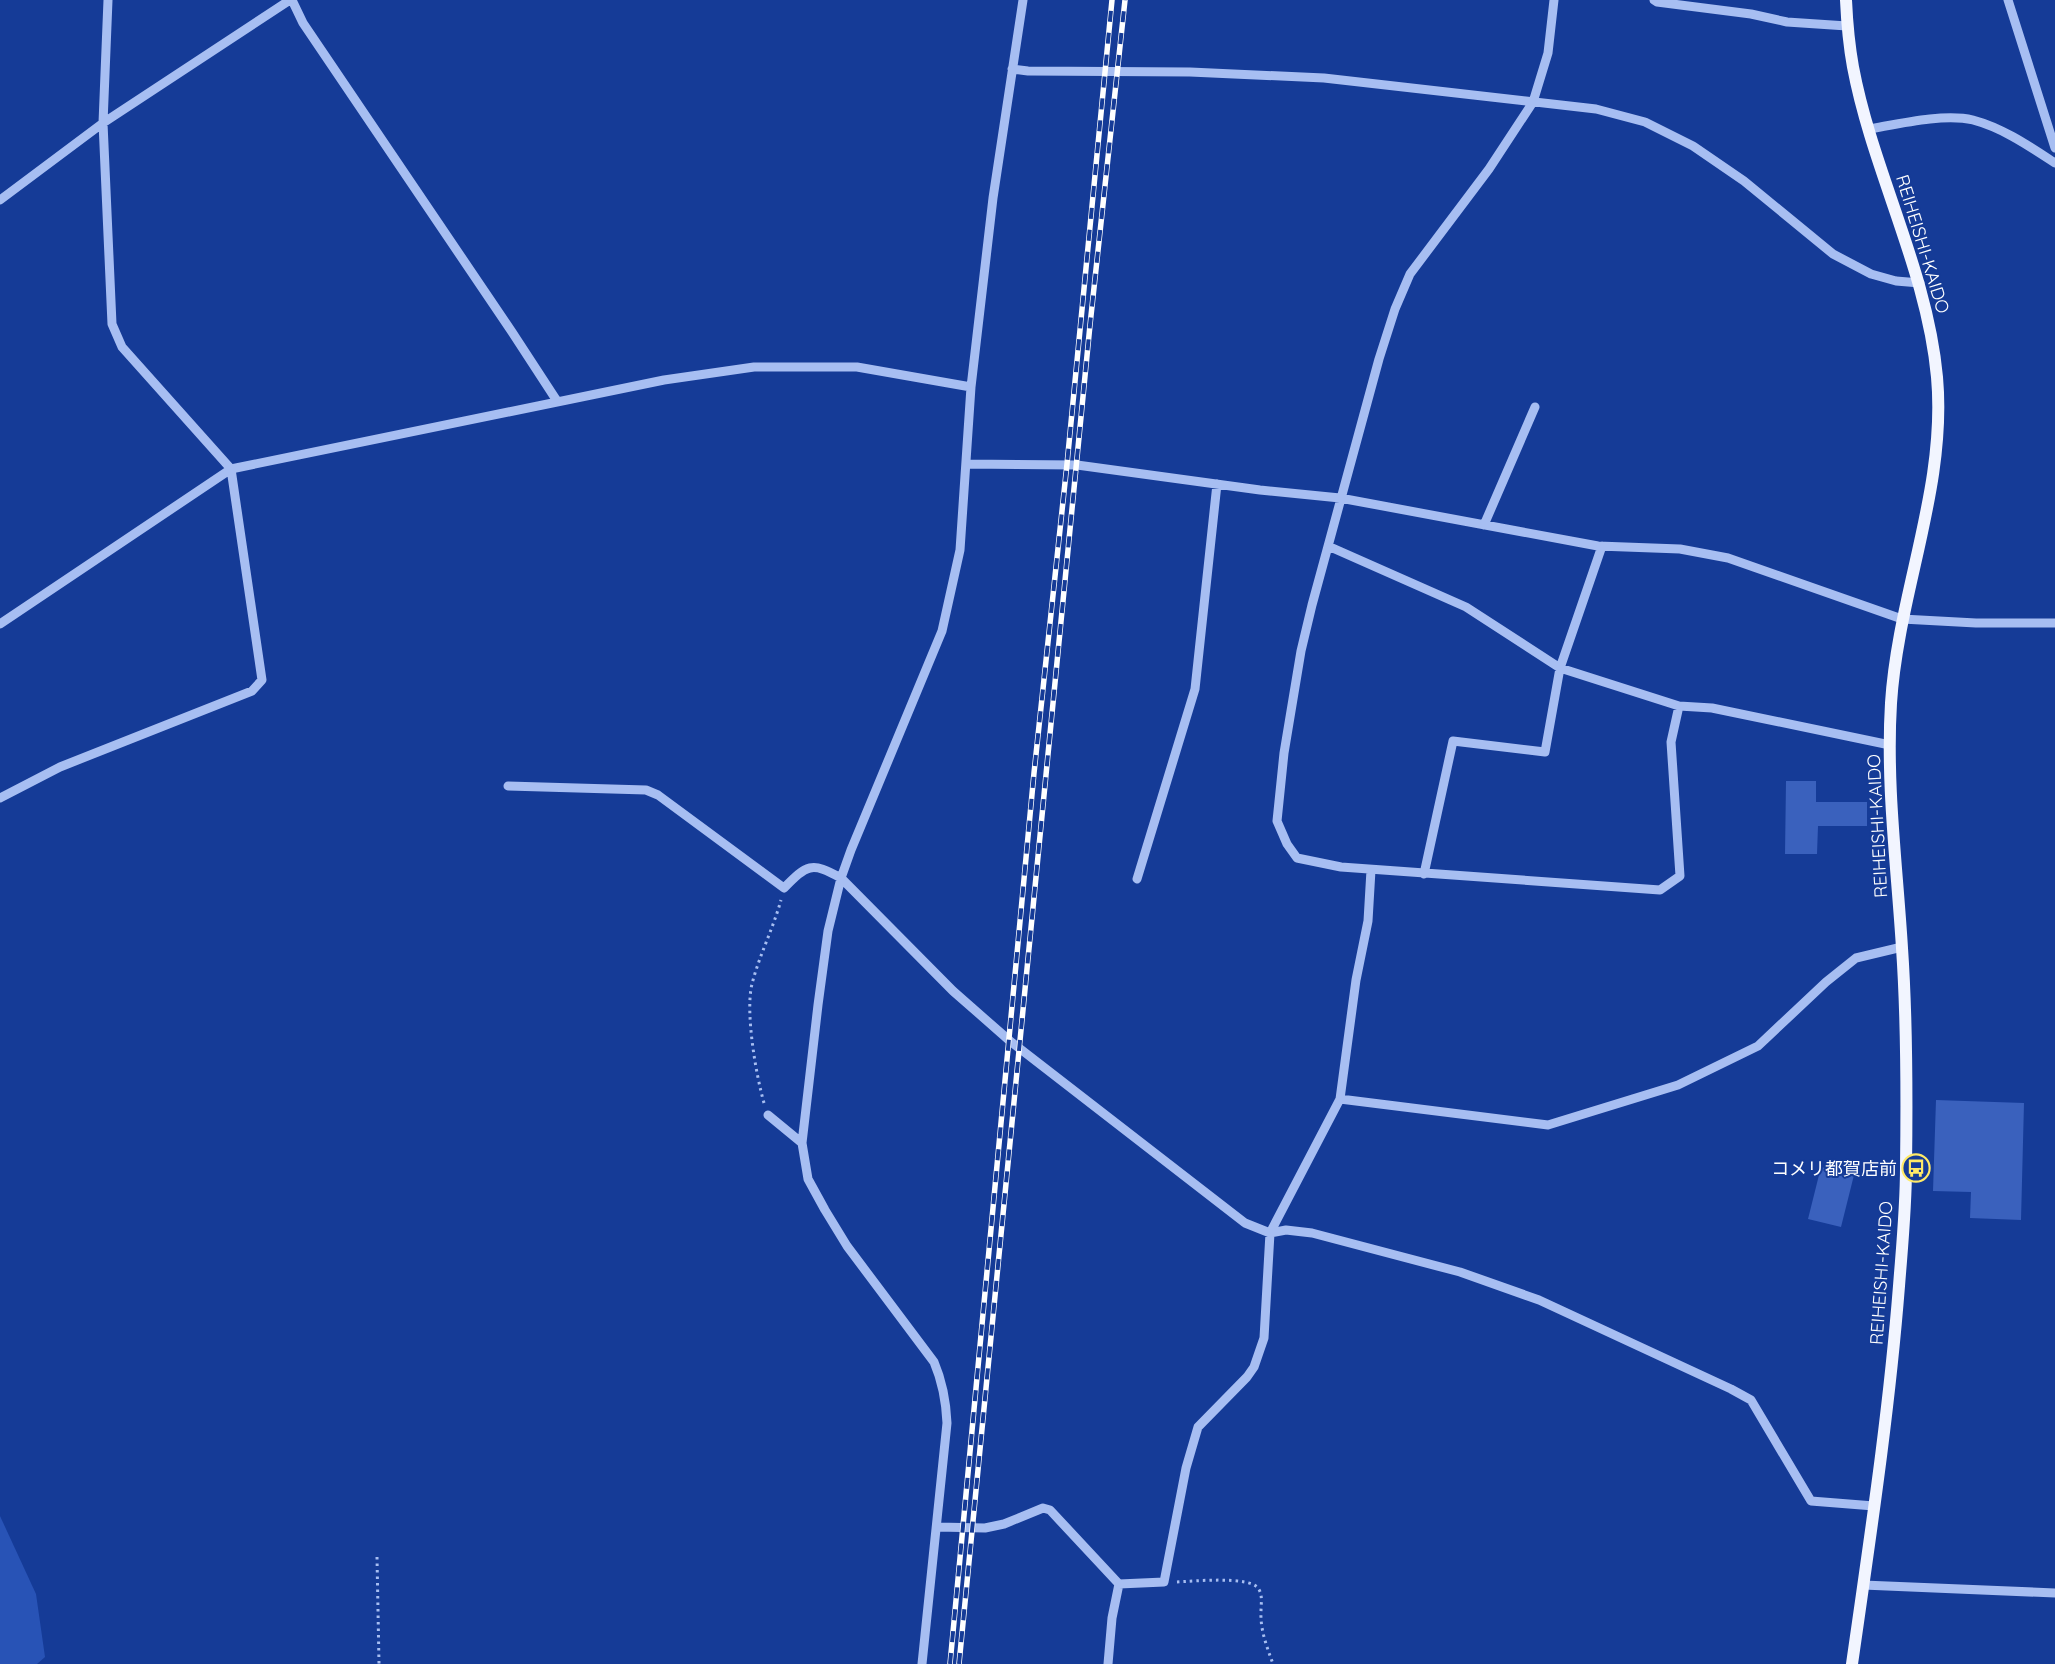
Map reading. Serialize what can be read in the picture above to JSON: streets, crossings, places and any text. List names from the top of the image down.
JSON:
{
  "streets": {
    "main road": ["REIHEISHI-KAIDO"]
  },
  "places": {
    "bus stop": ["コメリ都賀店前"]
  }
}
